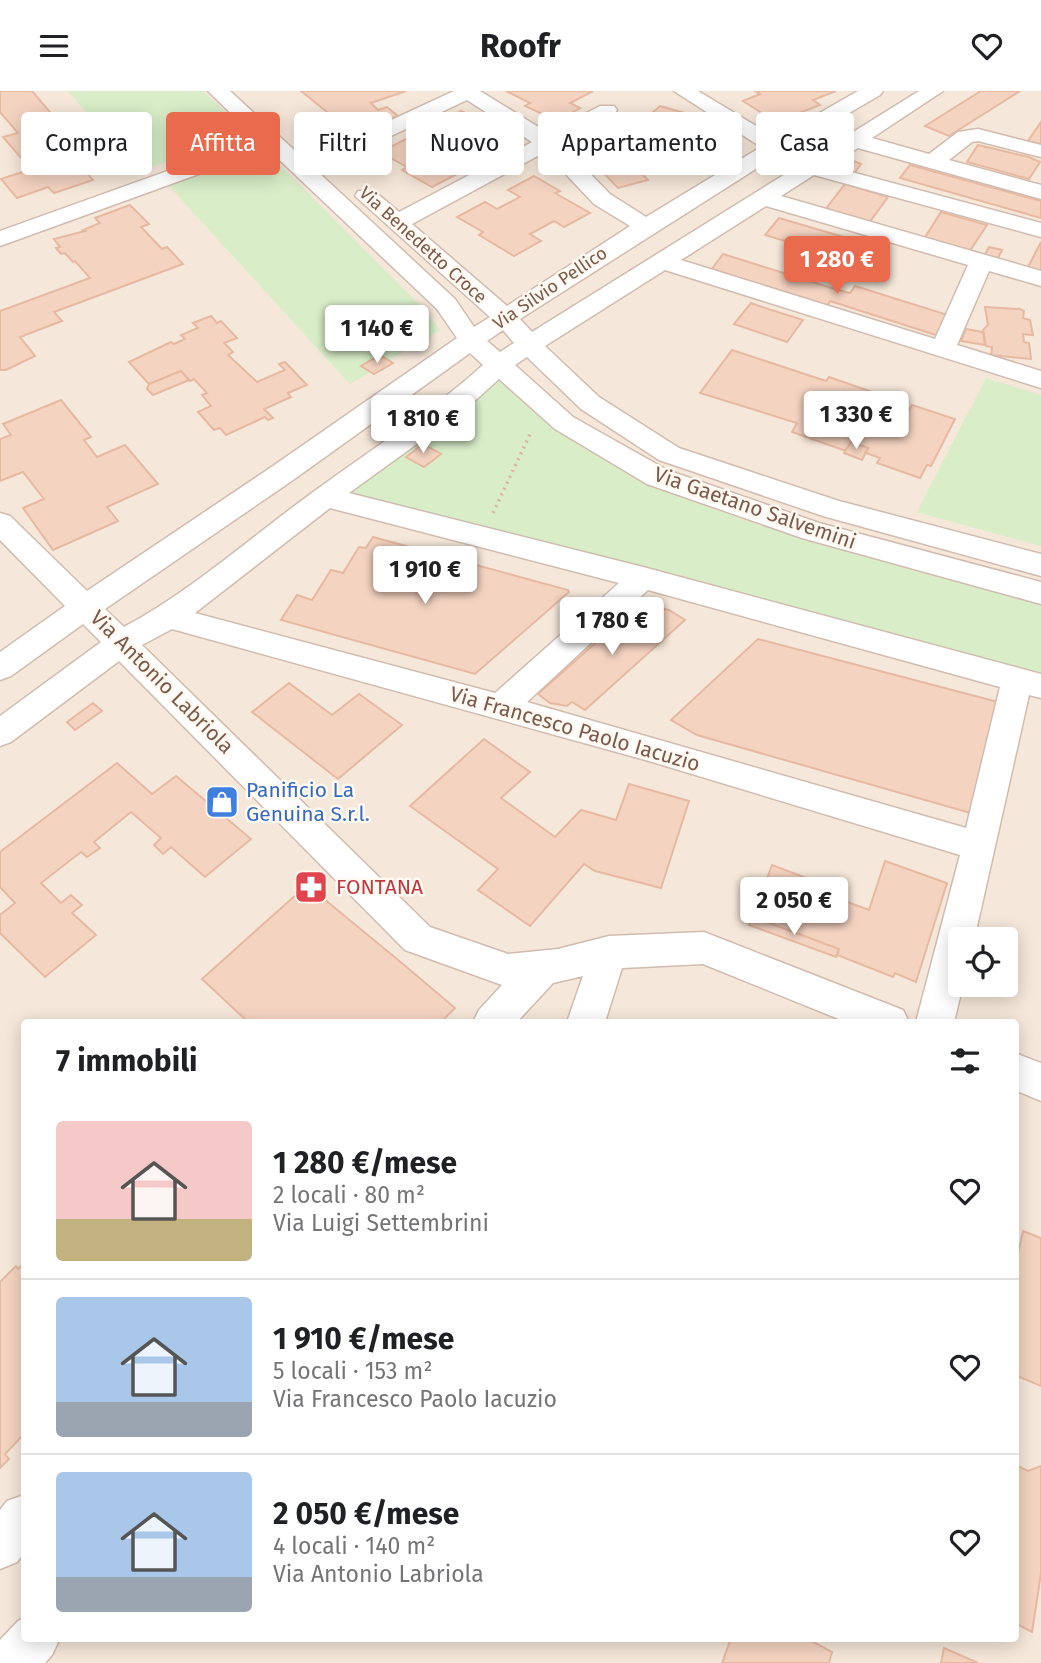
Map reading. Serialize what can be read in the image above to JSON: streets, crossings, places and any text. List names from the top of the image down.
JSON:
{
  "streets": {
    "street": [
      "Via Benedetto Croce",
      "Via Silvio Pellico",
      "Via Gaetano Salvemini",
      "Via Antonio Labriola",
      "Via Francesco Paolo Iacuzio"
    ]
  },
  "crossings": [
    ["Via Benedetto Croce", "Via Silvio Pellico"],
    ["Via Benedetto Croce", "Via Gaetano Salvemini"],
    ["Via Silvio Pellico", "Via Gaetano Salvemini"],
    ["Via Silvio Pellico", "Via Antonio Labriola"],
    ["Via Silvio Pellico", "Via Francesco Paolo Iacuzio"]
  ],
  "places": {
    "shop": ["Panificio La Genuina S.r.l."],
    "pharmacy": ["FONTANA"]
  },
  "page": {
    "header": "Roofr",
    "chip": [
      "Compra",
      "Affitta",
      "Filtri",
      "Nuovo",
      "Appartamento",
      "Casa"
    ],
    "price": [
      "1 280 €",
      "1 140 €",
      "1 330 €",
      "1 810 €",
      "1 910 €",
      "1 780 €",
      "2 050 €"
    ],
    "heading": "7 immobili",
    "list": [
      {
        "name": "1 280 €/mese",
        "note": "2 locali · 80 m² · Via Luigi Settembrini"
      },
      {
        "name": "1 910 €/mese",
        "note": "5 locali · 153 m² · Via Francesco Paolo Iacuzio"
      },
      {
        "name": "2 050 €/mese",
        "note": "4 locali · 140 m² · Via Antonio Labriola"
      }
    ]
  }
}
